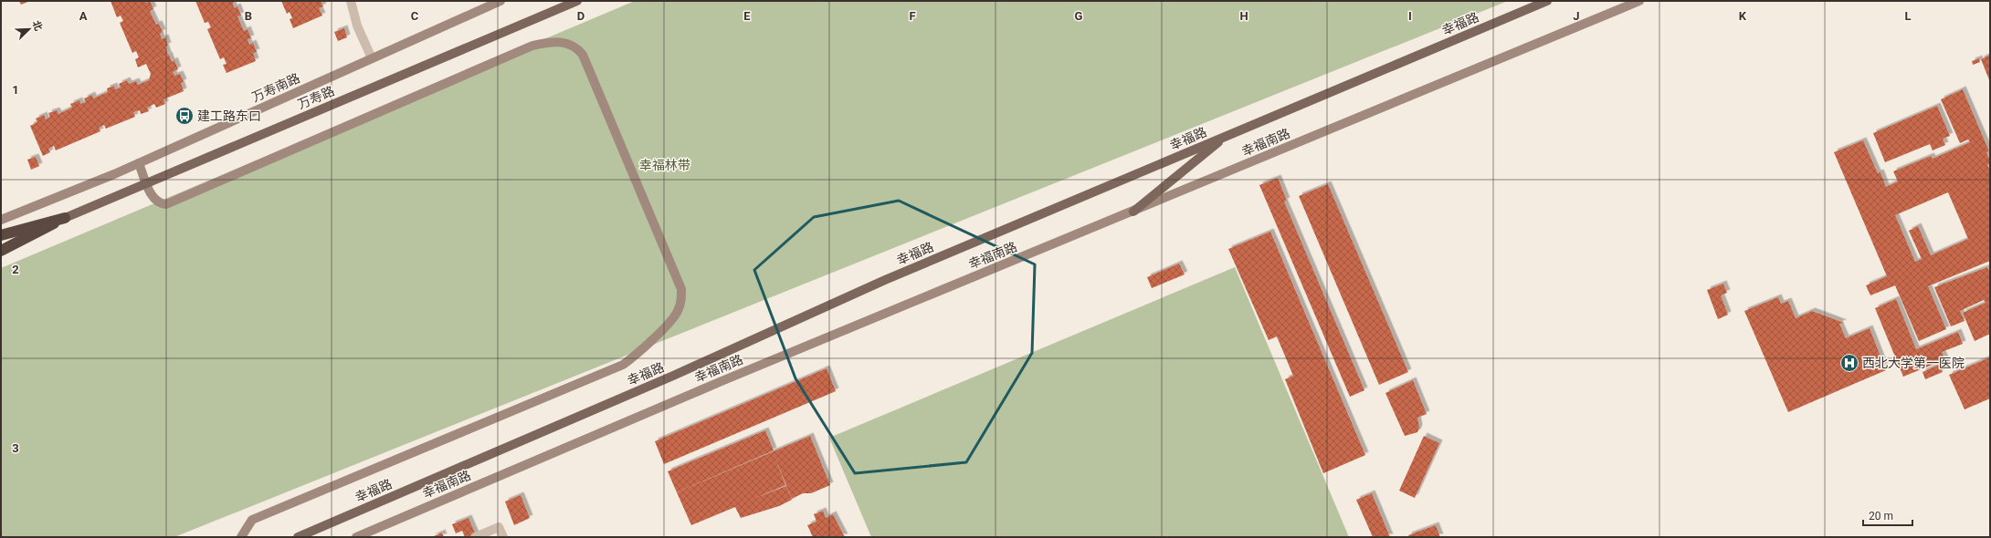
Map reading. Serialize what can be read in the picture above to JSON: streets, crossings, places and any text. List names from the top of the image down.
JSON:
{
  "streets": {
    "main road": [
      "幸福路",
      "万寿南路",
      "万寿路",
      "幸福南路"
    ]
  },
  "parks": ["幸福林带"],
  "places": {
    "bus stop": ["建工路东口"],
    "hospital": ["西北大学第一医院"]
  },
  "scale_bar": "20 m",
  "north": "top right",
  "grid": {
    "columns": [
      "A",
      "B",
      "C",
      "D",
      "E",
      "F",
      "G",
      "H",
      "I",
      "J",
      "K",
      "L"
    ],
    "rows": ["1", "2", "3"]
  }
}
